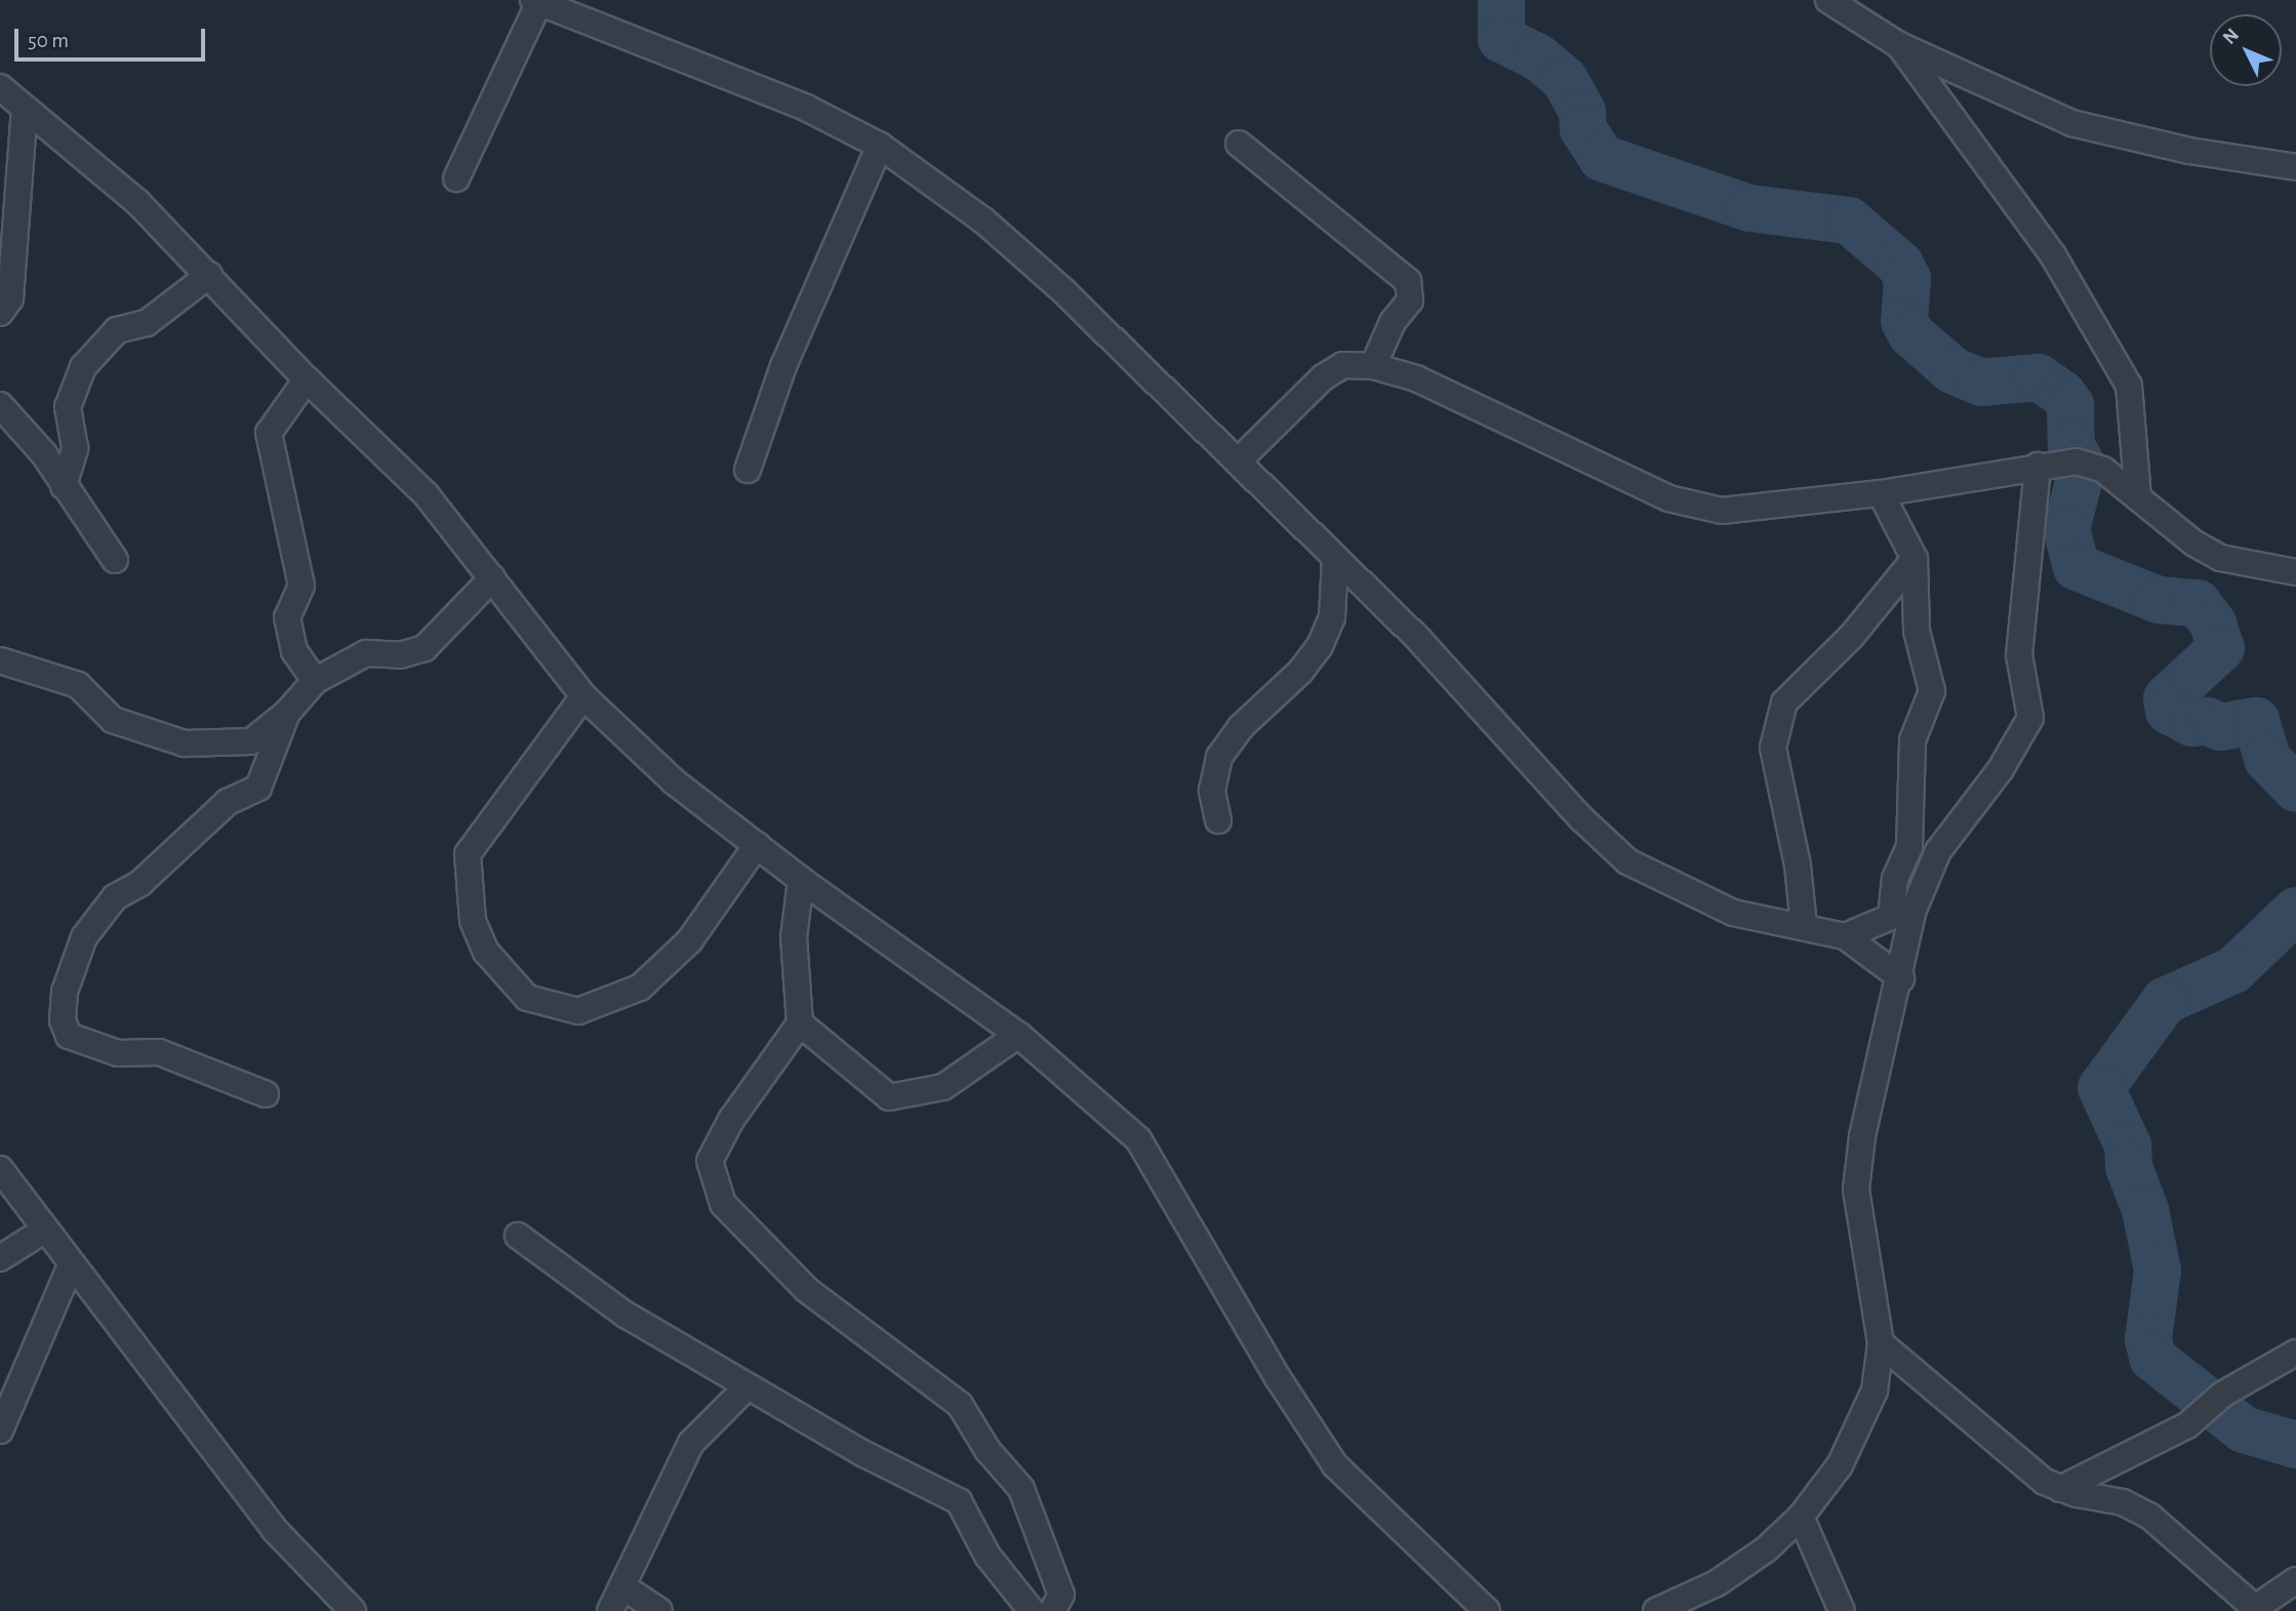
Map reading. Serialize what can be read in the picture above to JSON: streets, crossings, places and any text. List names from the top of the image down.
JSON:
{
  "scale_bar": "50 m",
  "north": "top left"
}
